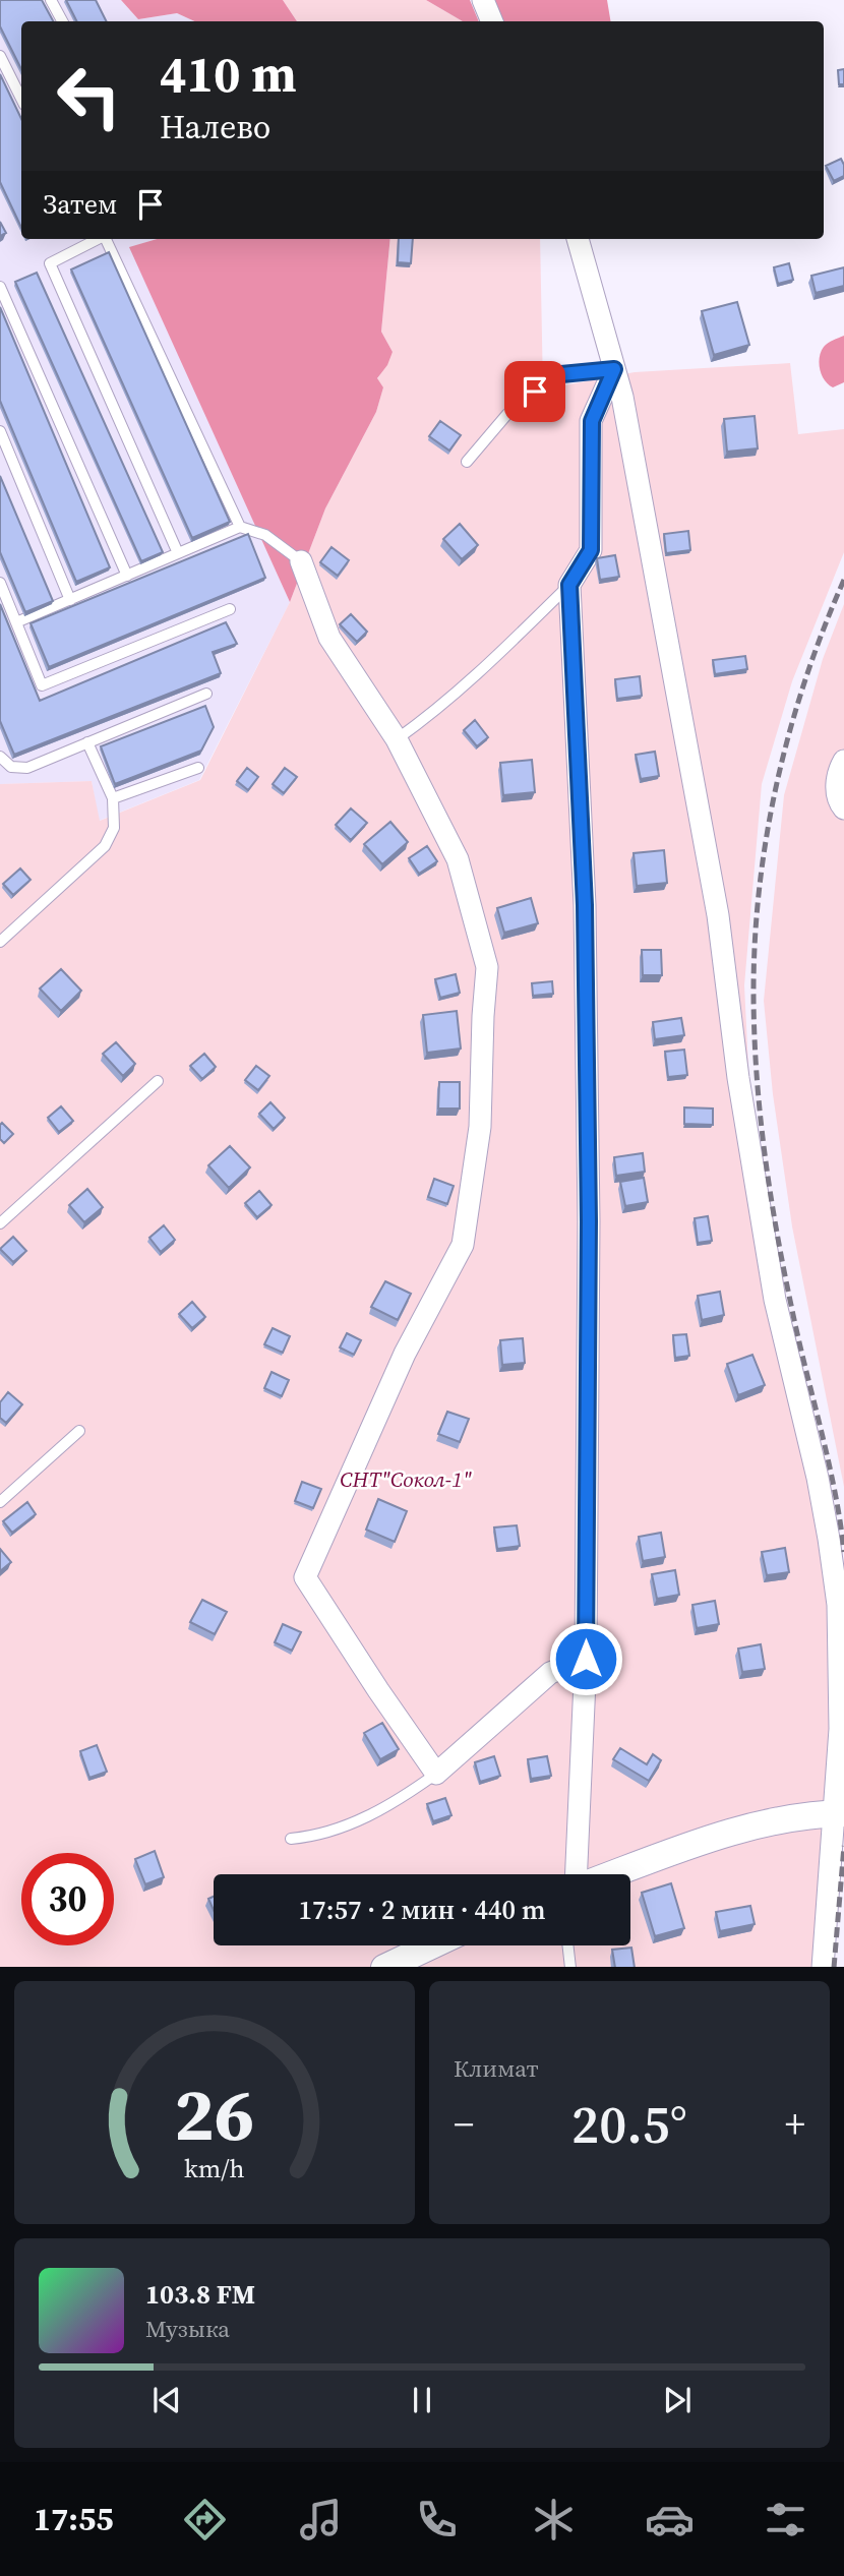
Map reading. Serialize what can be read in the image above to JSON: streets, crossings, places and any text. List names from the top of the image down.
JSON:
{
  "parks": ["СНТ\"Сокол-1\""],
  "page": {
    "turn": ["410 m", "Налево"],
    "then": "Затем",
    "limit": "30",
    "trip": "17:57 · 2 мин · 440 m",
    "tile": "Климат",
    "heat": ["−", "20.5°", "+"],
    "song": ["103.8 FM", "Музыка"],
    "tabs": "17:55",
    "gauge": ["26", "km/h"]
  }
}
